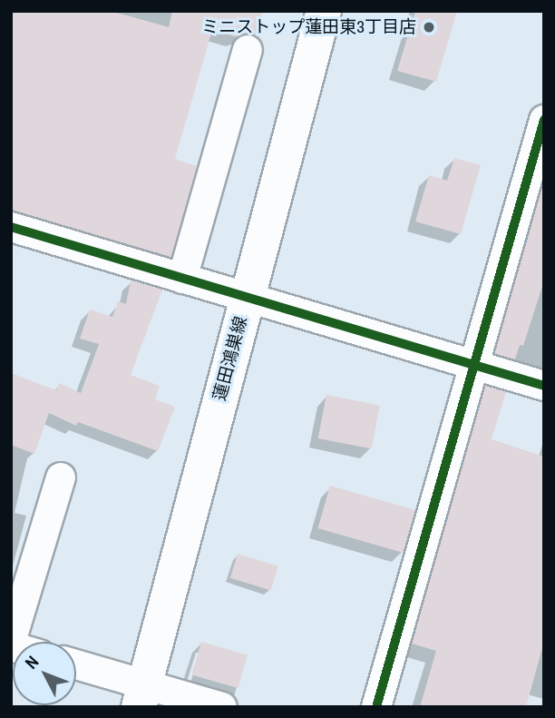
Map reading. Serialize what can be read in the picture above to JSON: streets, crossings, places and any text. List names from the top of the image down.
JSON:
{
  "streets": {
    "main road": ["蓮田鴻巣線"]
  },
  "places": ["ミニストップ蓮田東3丁目店"],
  "north": "top left"
}
